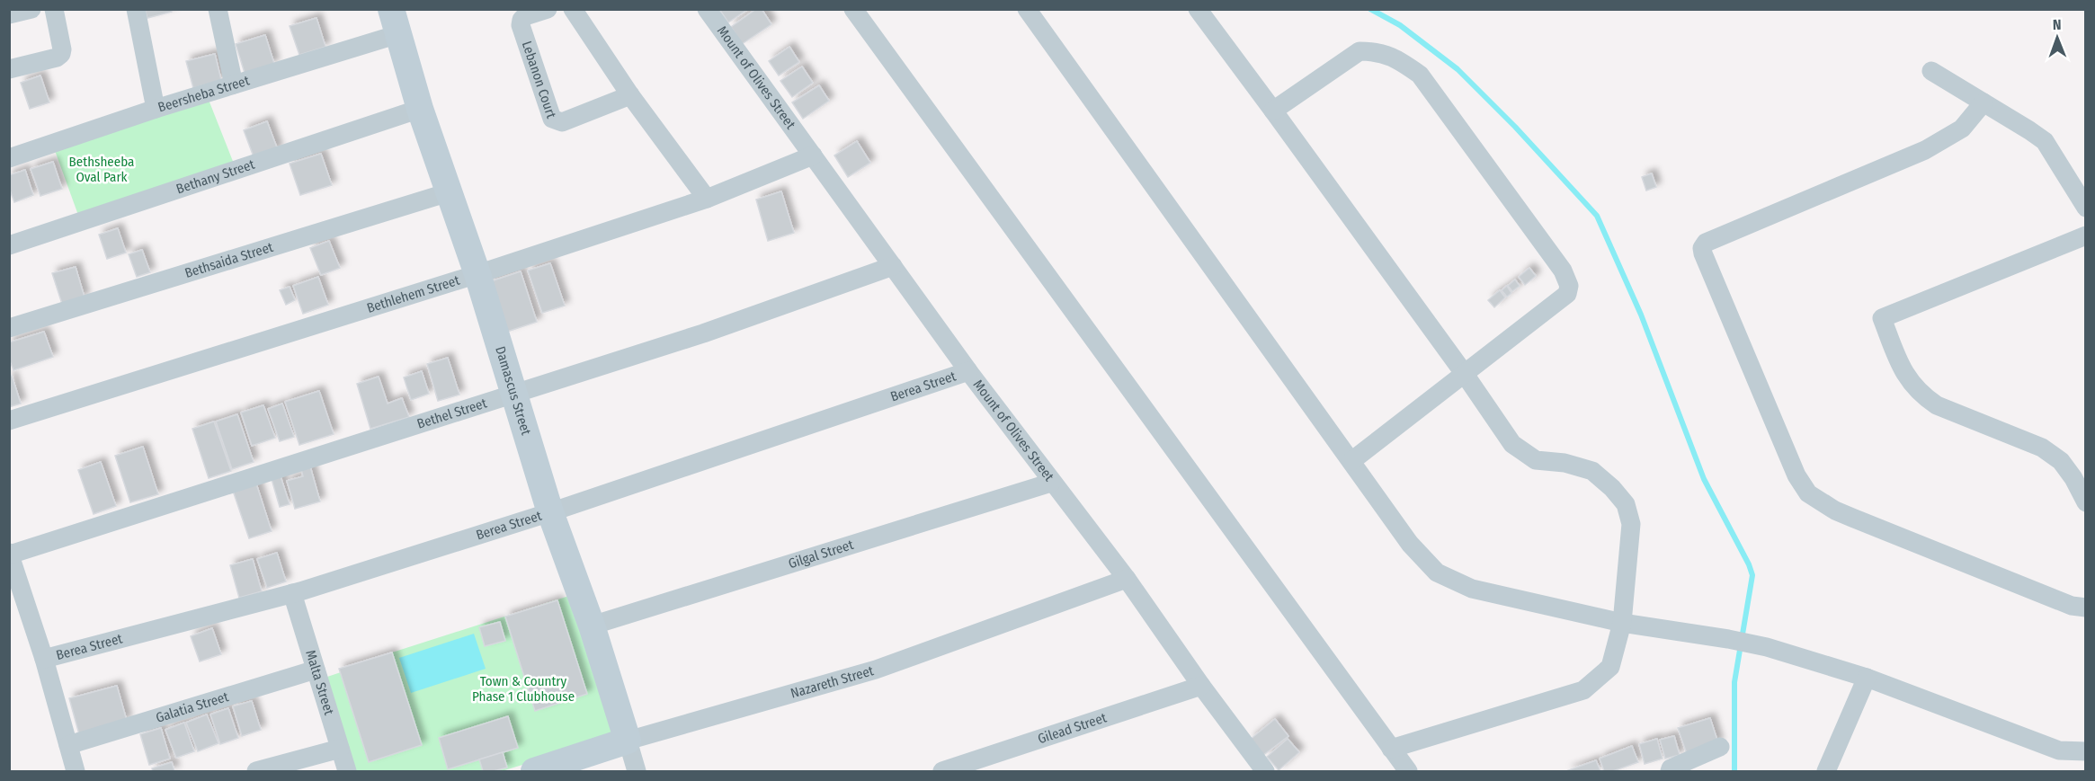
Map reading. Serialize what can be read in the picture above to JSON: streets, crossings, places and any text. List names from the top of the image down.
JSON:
{
  "streets": {
    "street": [
      "Mount of Olives Street",
      "Lebanon Court",
      "Beersheba Street",
      "Bethany Street",
      "Bethsaida Street",
      "Bethlehem Street",
      "Berea Street",
      "Damascus Street",
      "Bethel Street",
      "Gilgal Street",
      "Malta Street",
      "Nazareth Street",
      "Galatia Street",
      "Gilead Street"
    ]
  },
  "crossings": [
    ["Mount of Olives Street", "Bethlehem Street"],
    ["Mount of Olives Street", "Berea Street"],
    ["Mount of Olives Street", "Bethel Street"],
    ["Mount of Olives Street", "Gilgal Street"],
    ["Mount of Olives Street", "Nazareth Street"],
    ["Mount of Olives Street", "Gilead Street"],
    ["Beersheba Street", "Damascus Street"],
    ["Bethany Street", "Damascus Street"],
    ["Bethsaida Street", "Damascus Street"],
    ["Bethlehem Street", "Damascus Street"],
    ["Berea Street", "Damascus Street"],
    ["Berea Street", "Malta Street"],
    ["Damascus Street", "Bethel Street"],
    ["Damascus Street", "Gilgal Street"],
    ["Damascus Street", "Nazareth Street"],
    ["Malta Street", "Galatia Street"]
  ],
  "parks": ["Bethsheeba Oval Park", "Town & Country Phase 1 Clubhouse"],
  "north": "top"
}
